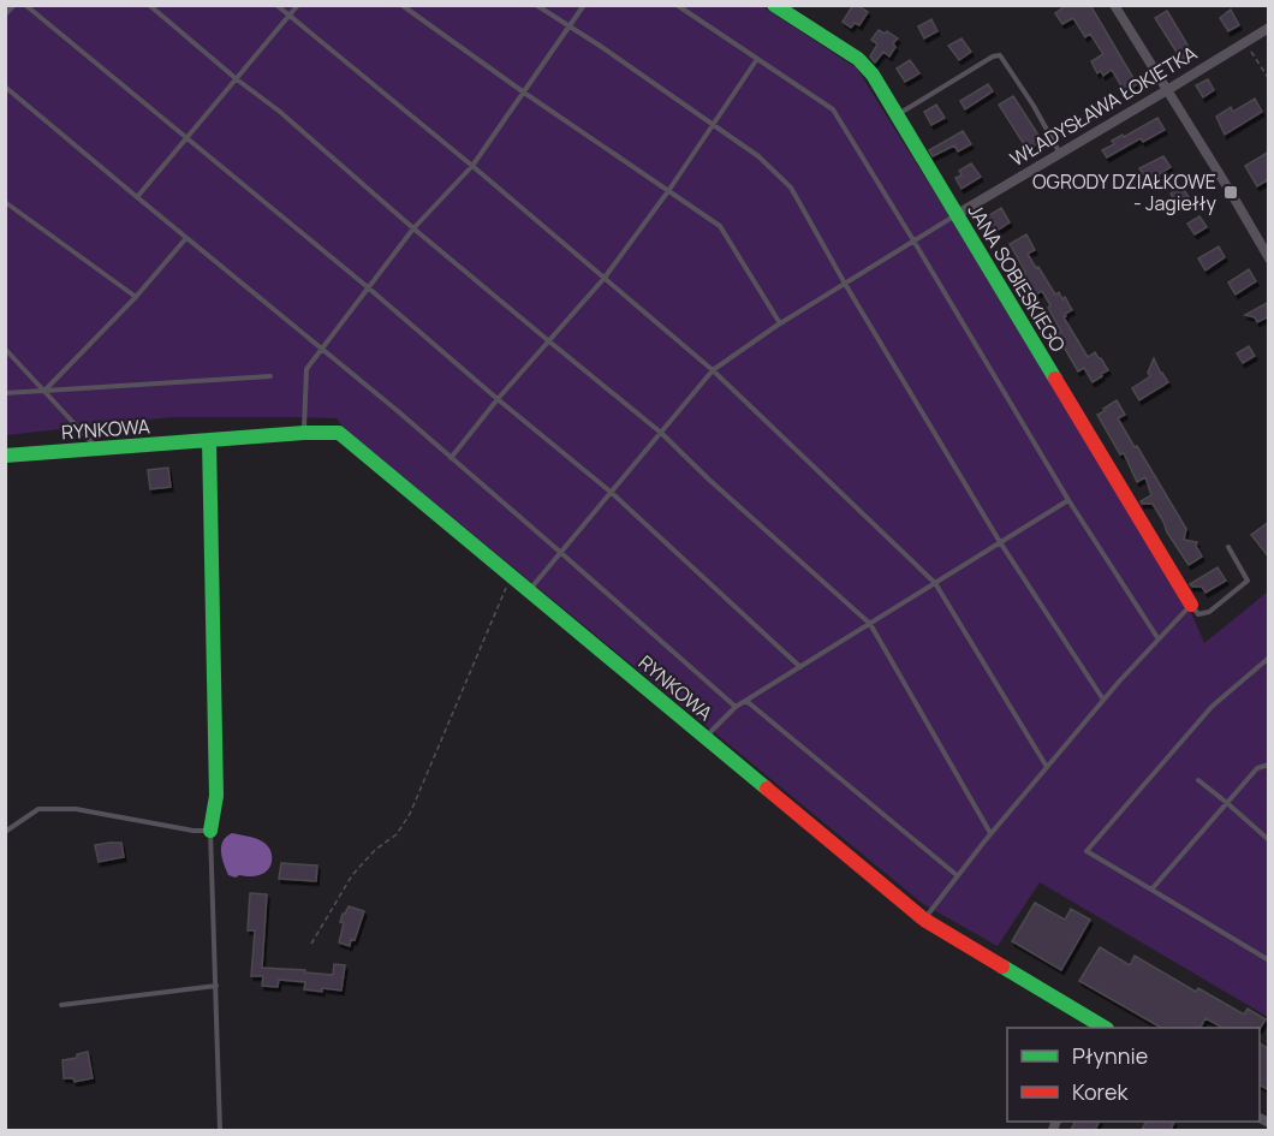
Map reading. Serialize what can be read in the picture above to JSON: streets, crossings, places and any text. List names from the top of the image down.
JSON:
{
  "streets": {
    "street": ["WŁADYSŁAWA ŁOKIETKA", "JANA SOBIESKIEGO", "RYNKOWA"]
  },
  "crossings": [
    ["WŁADYSŁAWA ŁOKIETKA", "JANA SOBIESKIEGO"]
  ],
  "places": {
    "transit": ["OGRODY DZIAŁKOWE - Jagiełły"]
  },
  "legend": ["Płynnie", "Korek"]
}
